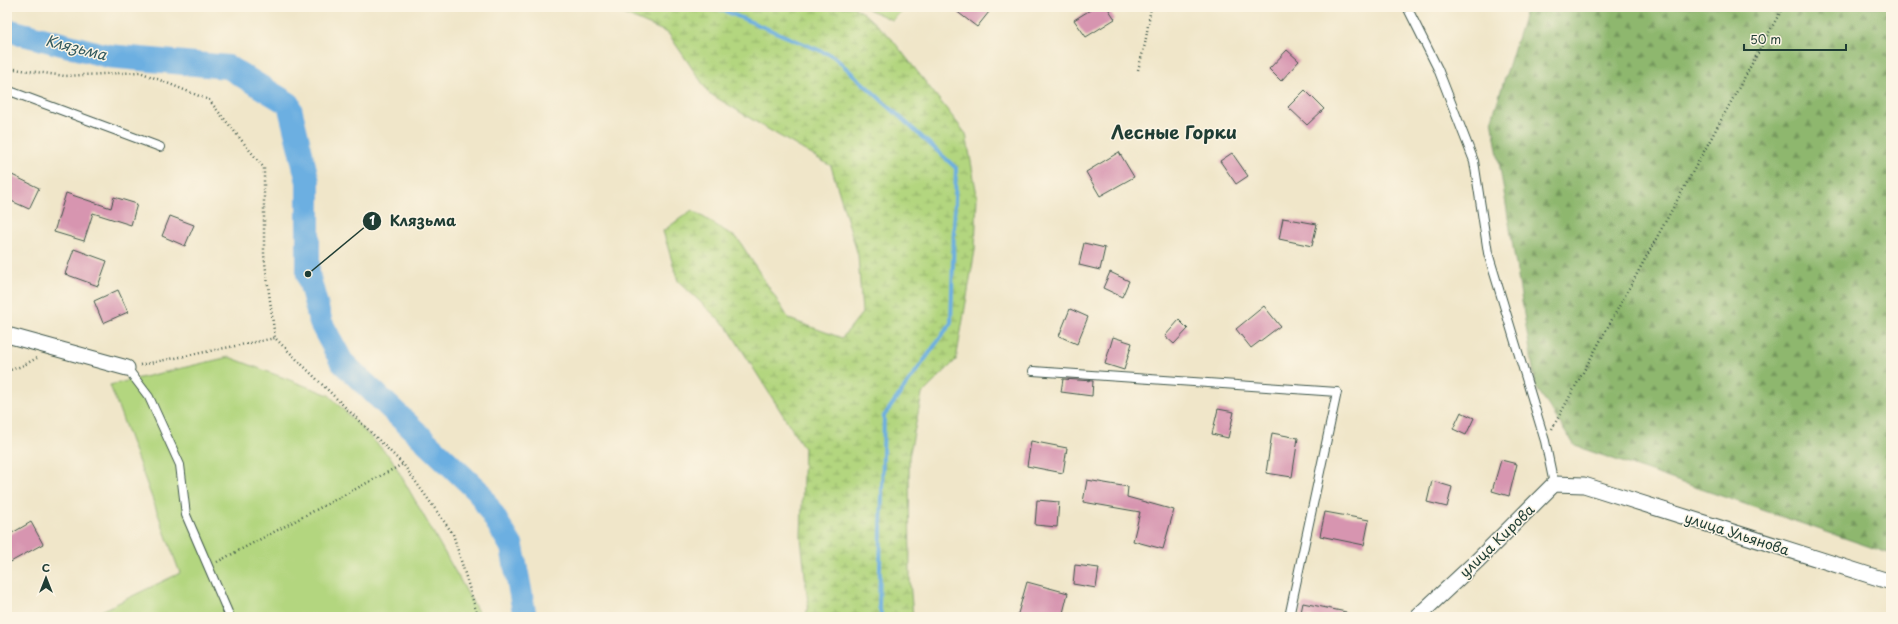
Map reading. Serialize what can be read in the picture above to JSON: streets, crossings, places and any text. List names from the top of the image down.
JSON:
{
  "streets": {
    "street": ["улица Ульянова", "улица Кирова"]
  },
  "crossings": [
    ["улица Ульянова", "улица Кирова"]
  ],
  "districts": ["Лесные Горки"],
  "water": ["Клязьма"],
  "places": ["Клязьма"],
  "scale_bar": "50 m",
  "north": "top"
}
